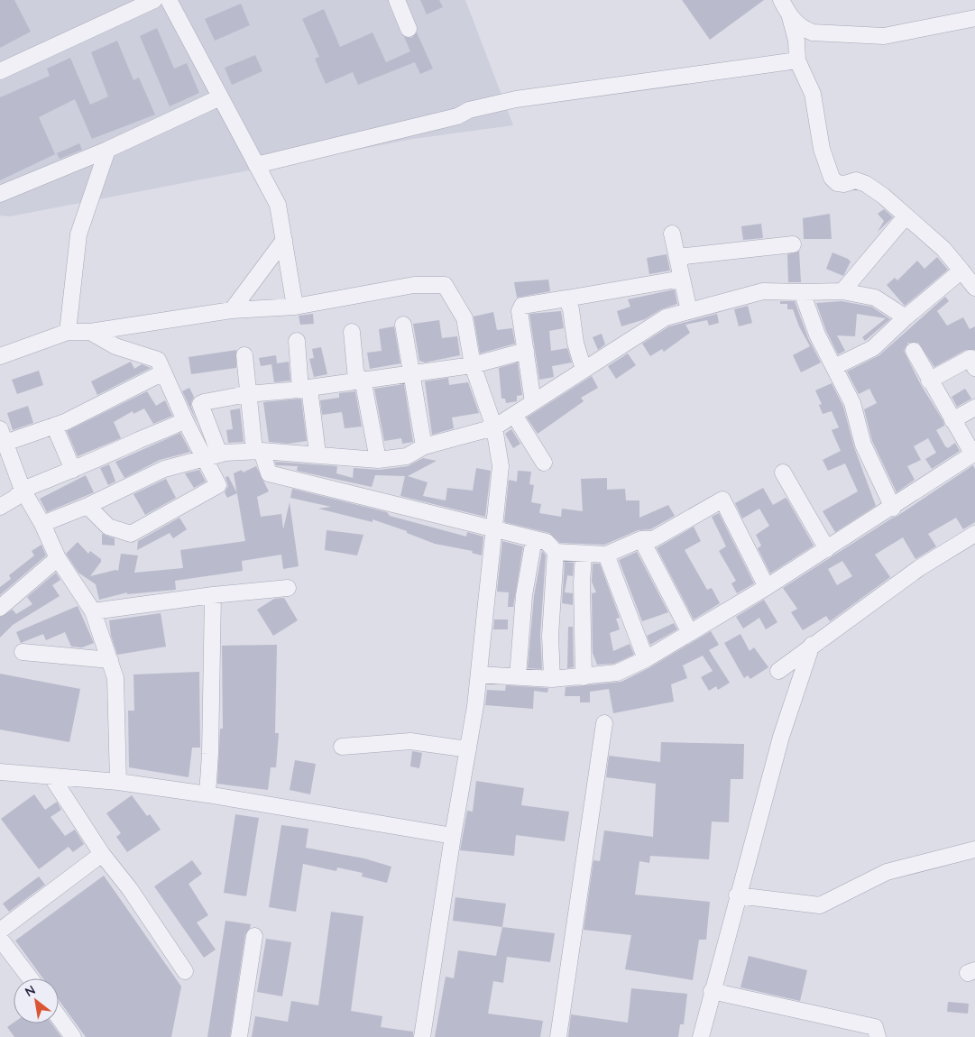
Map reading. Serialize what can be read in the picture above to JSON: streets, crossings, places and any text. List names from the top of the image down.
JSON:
{
  "north": "top left"
}
